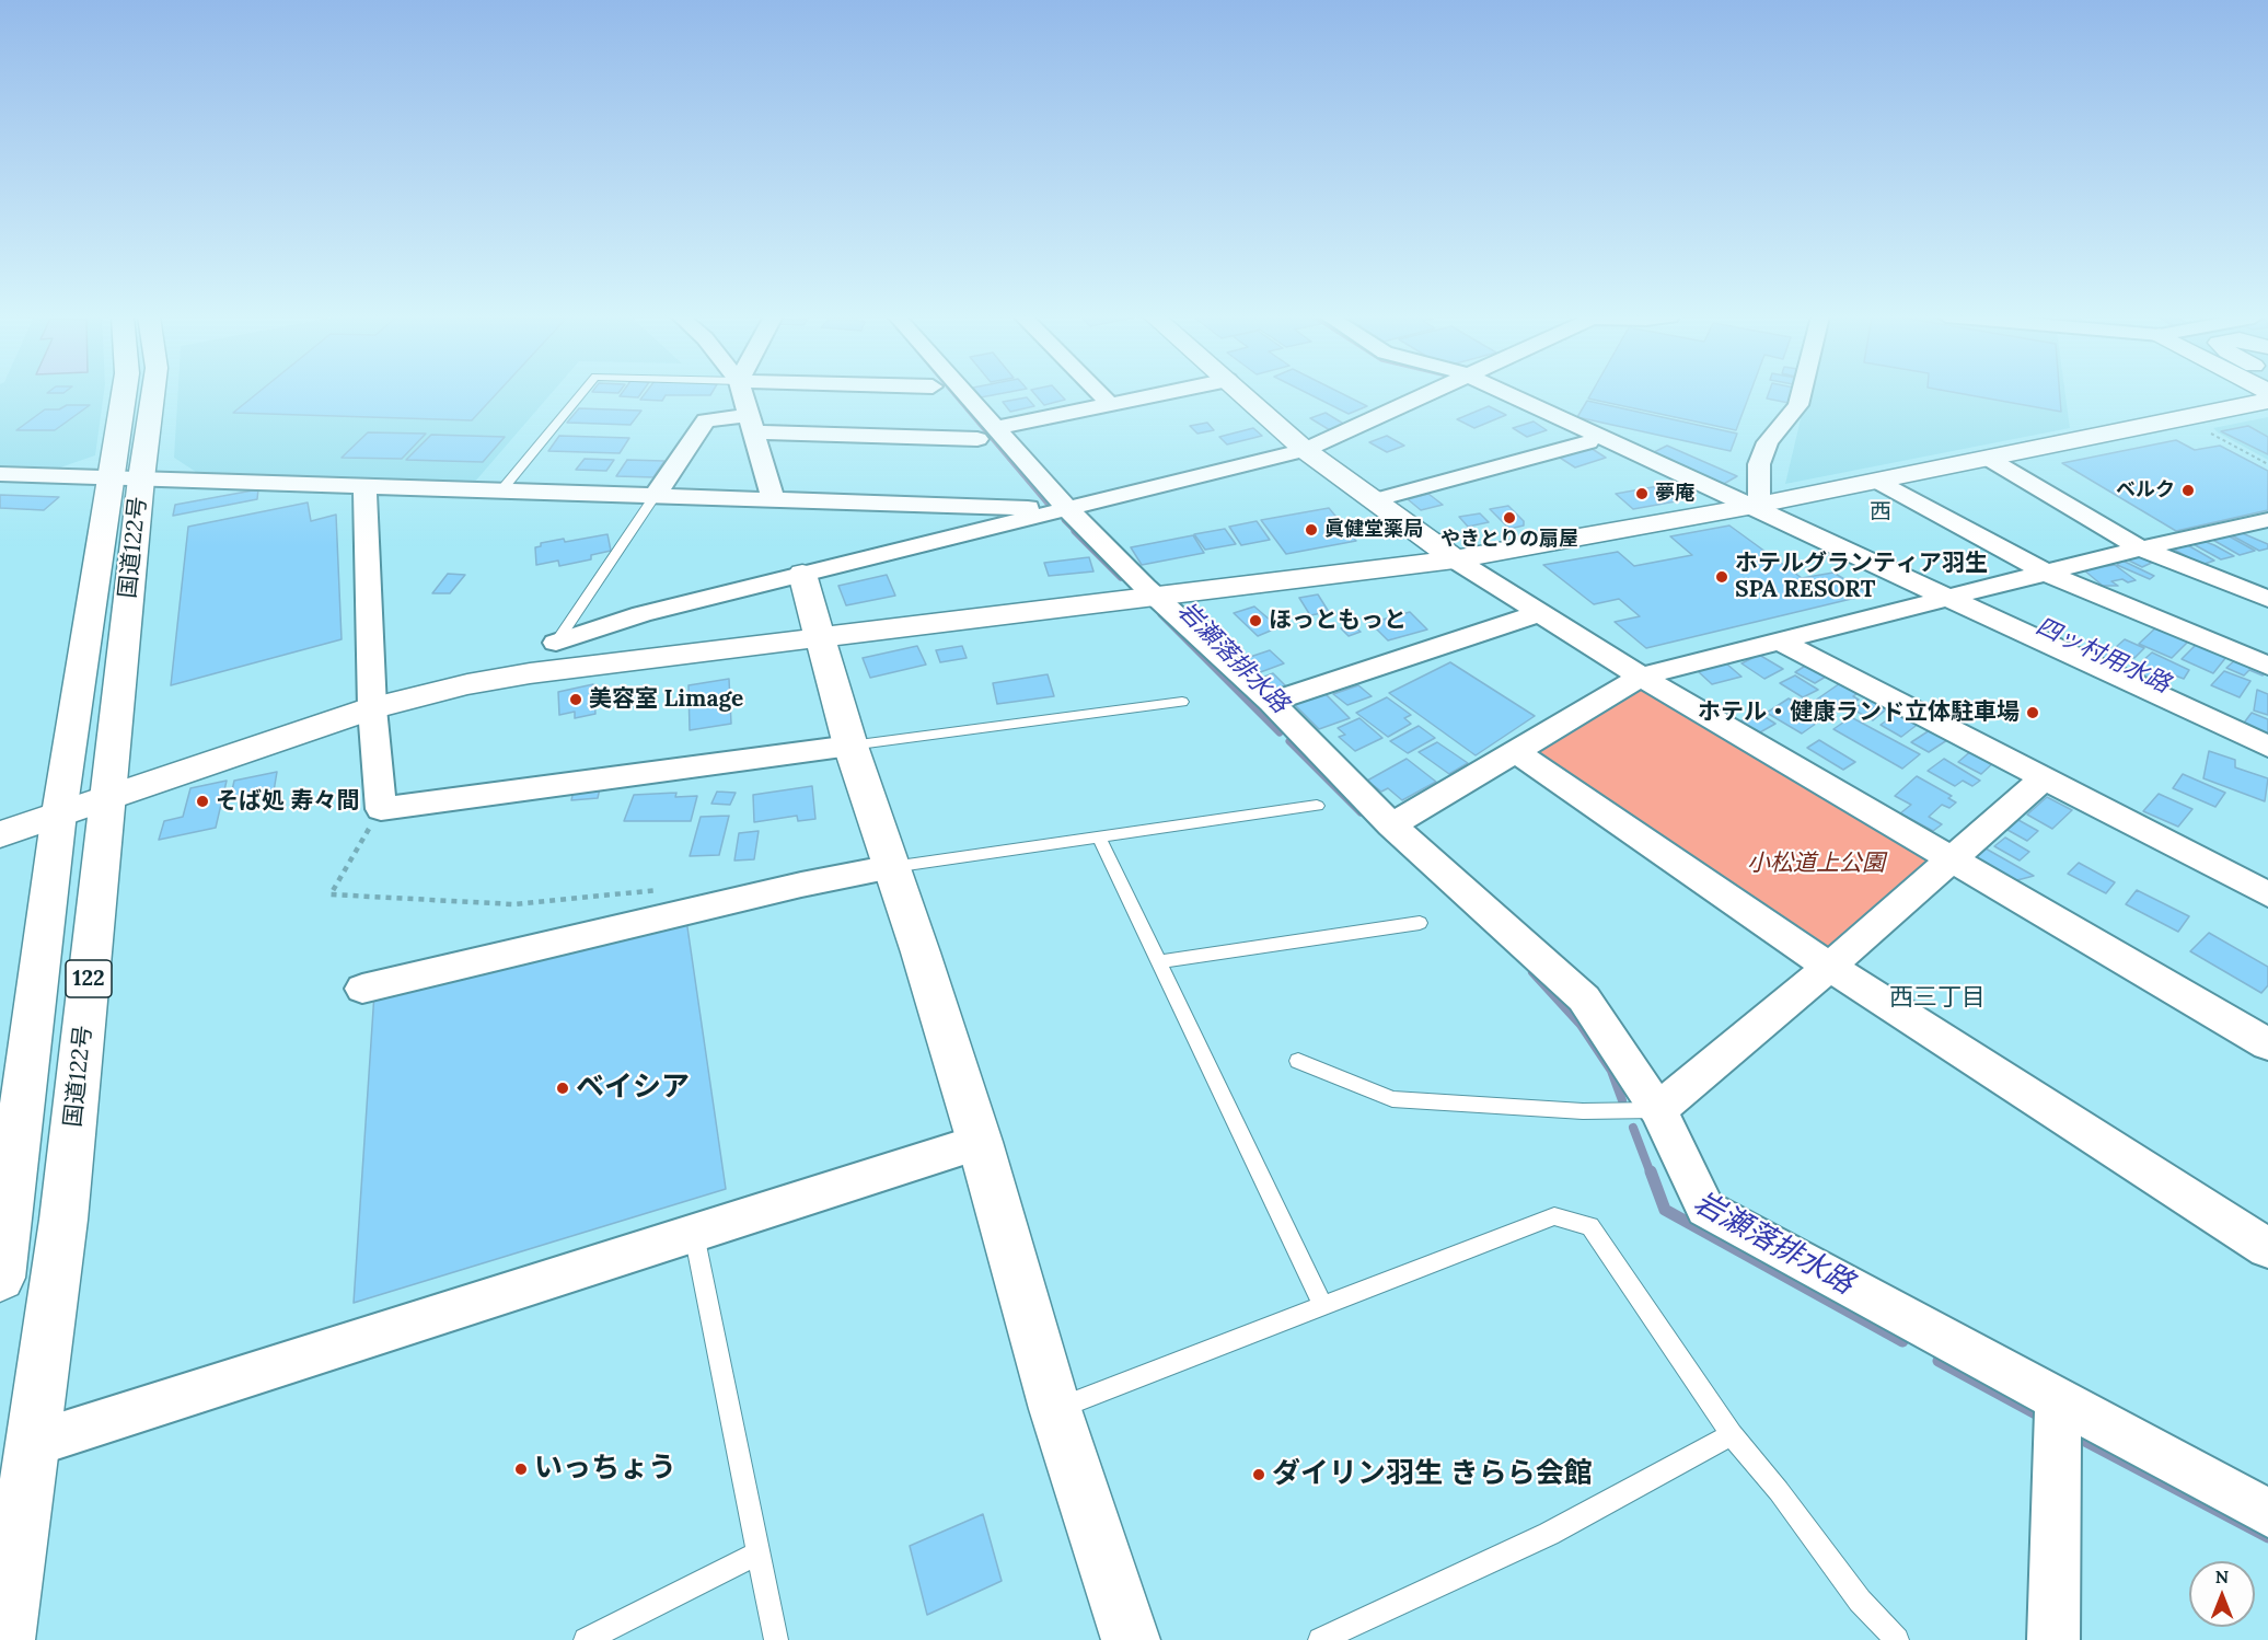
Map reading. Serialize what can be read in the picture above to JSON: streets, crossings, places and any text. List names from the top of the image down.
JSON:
{
  "streets": {
    "main road": ["国道122号", "122"]
  },
  "districts": ["西", "西三丁目"],
  "water": ["四ッ村用水路", "岩瀬落排水路"],
  "parks": ["小松道上公園"],
  "places": [
    "ベルク",
    "夢庵",
    "やきとりの扇屋",
    "眞健堂薬局",
    "ホテルグランティア羽生 SPA RESORT",
    "ほっともっと",
    "美容室 Limage",
    "ホテル・健康ランド立体駐車場",
    "そば処 寿々間",
    "ベイシア",
    "いっちょう",
    "ダイリン羽生 きらら会館"
  ],
  "north": "top"
}
